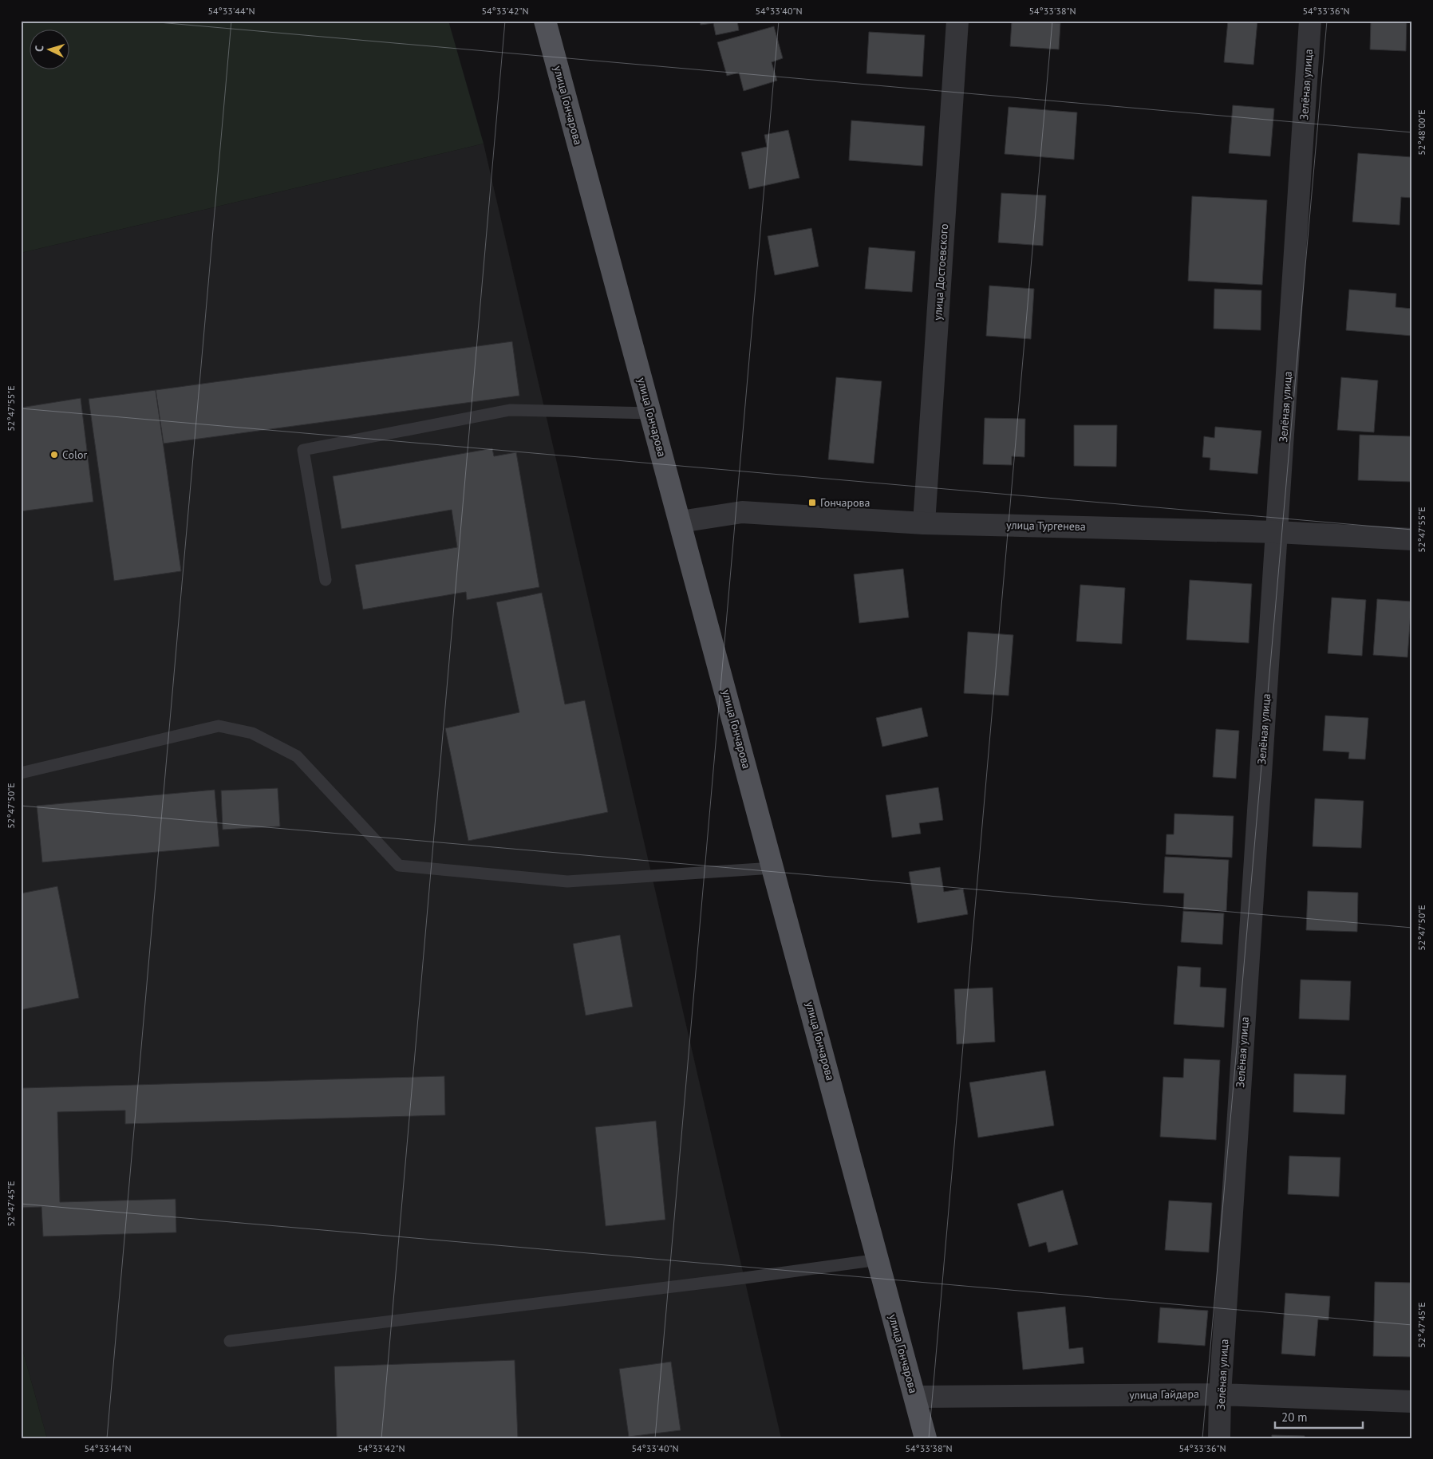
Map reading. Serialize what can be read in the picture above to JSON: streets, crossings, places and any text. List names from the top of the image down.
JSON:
{
  "streets": {
    "main road": ["улица Гончарова"],
    "street": [
      "Зелёная улица",
      "улица Достоевского",
      "улица Тургенева",
      "улица Гайдара"
    ]
  },
  "crossings": [
    ["Зелёная улица", "улица Тургенева"],
    ["Зелёная улица", "улица Гайдара"],
    ["улица Гончарова", "улица Тургенева"],
    ["улица Гончарова", "улица Гайдара"],
    ["улица Достоевского", "улица Тургенева"]
  ],
  "places": {
    "other": ["Color"],
    "transit": ["Гончарова"]
  },
  "scale_bar": "20 m",
  "north": "left",
  "coordinates": [
    "54°33'44\"N",
    "54°33'42\"N",
    "54°33'40\"N",
    "54°33'38\"N",
    "54°33'36\"N",
    "52°48'00\"E",
    "52°47'55\"E",
    "52°47'50\"E",
    "52°47'45\"E"
  ]
}
